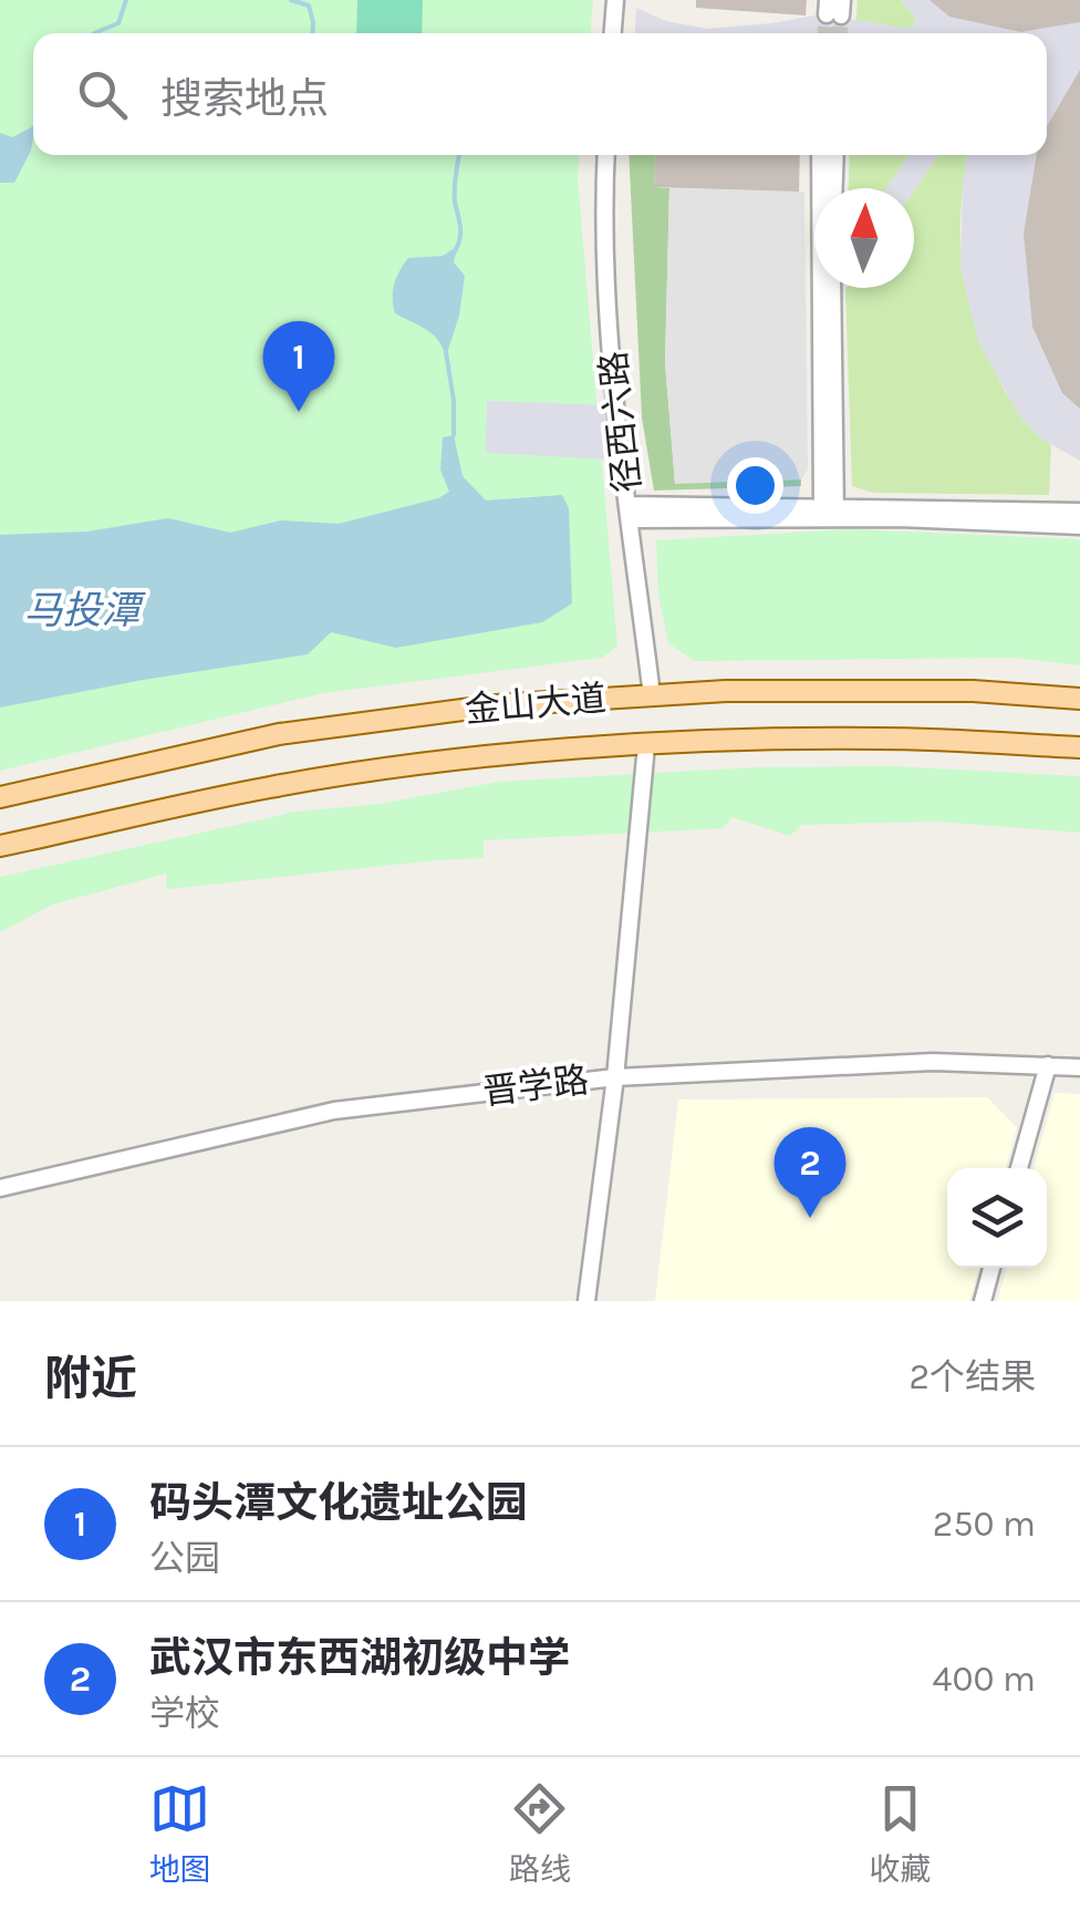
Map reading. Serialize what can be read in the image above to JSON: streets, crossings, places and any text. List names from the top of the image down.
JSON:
{
  "streets": {
    "main road": ["金山大道"],
    "street": ["径西六路", "晋学路"]
  },
  "crossings": [
    ["径西六路", "金山大道"]
  ],
  "water": ["马投潭"],
  "north": "top",
  "page": {
    "search": "搜索地点",
    "pins": ["1", "2"],
    "heading": ["附近", "2个结果"],
    "list": [
      {
        "mark": "1",
        "name": "码头潭文化遗址公园",
        "note": "公园",
        "value": "250 m"
      },
      {
        "mark": "2",
        "name": "武汉市东西湖初级中学",
        "note": "学校",
        "value": "400 m"
      }
    ],
    "nav": ["地图", "路线", "收藏"]
  }
}
